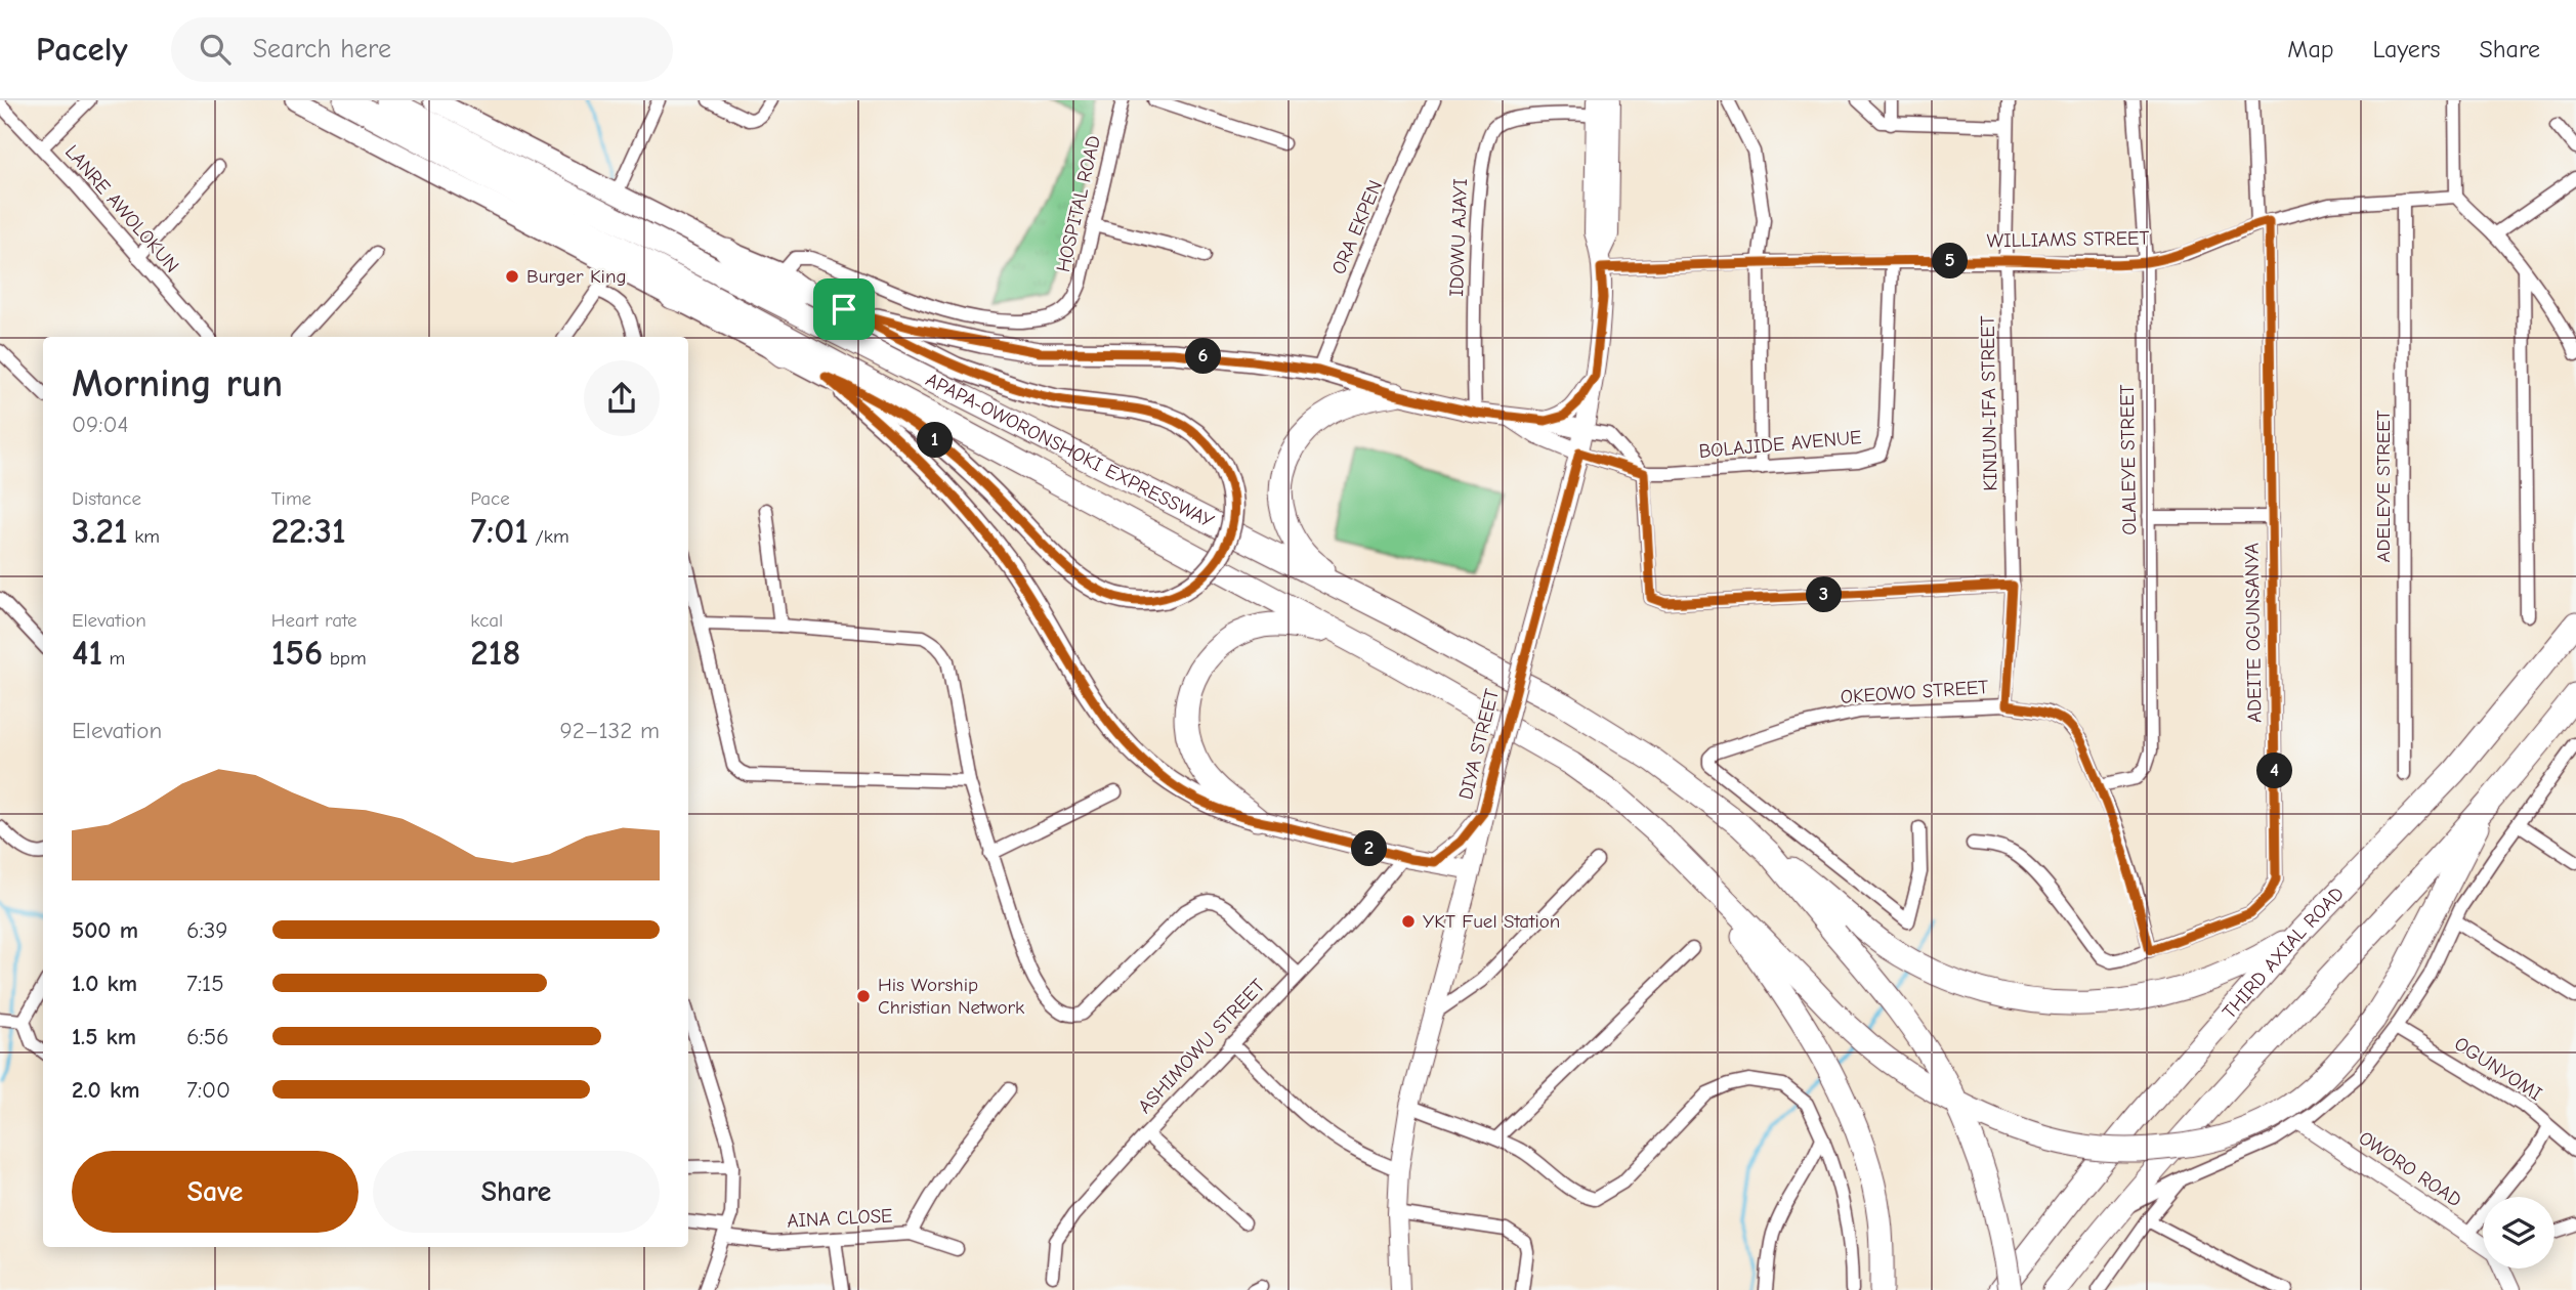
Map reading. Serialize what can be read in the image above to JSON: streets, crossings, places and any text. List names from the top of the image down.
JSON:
{
  "streets": {
    "highway": ["APAPA-OWORONSHOKI EXPRESSWAY", "THIRD AXIAL ROAD"],
    "main road": ["DIYA STREET"],
    "street": [
      "HOSPITAL ROAD",
      "LANRE AWOLOKUN",
      "ORA EKPEN",
      "IDOWU AJAYI",
      "WILLIAMS STREET",
      "KINIUN-IFA STREET",
      "BOLAJIDE AVENUE",
      "OLALEYE STREET",
      "ADELEYE STREET",
      "ADEITE OGUNSANYA",
      "OKEOWO STREET",
      "ASHIMOWU STREET",
      "OGUNYOMI",
      "OWORO ROAD",
      "AINA CLOSE"
    ]
  },
  "crossings": [
    ["IDOWU AJAYI", "DIYA STREET"],
    ["WILLIAMS STREET", "KINIUN-IFA STREET"],
    ["WILLIAMS STREET", "BOLAJIDE AVENUE"],
    ["WILLIAMS STREET", "OLALEYE STREET"],
    ["WILLIAMS STREET", "ADELEYE STREET"],
    ["WILLIAMS STREET", "ADEITE OGUNSANYA"],
    ["WILLIAMS STREET", "DIYA STREET"],
    ["KINIUN-IFA STREET", "OKEOWO STREET"],
    ["BOLAJIDE AVENUE", "DIYA STREET"],
    ["OLALEYE STREET", "OKEOWO STREET"],
    ["ADEITE OGUNSANYA", "OKEOWO STREET"]
  ],
  "places": ["Burger King", "YKT Fuel Station", "His Worship Christian Network"],
  "page": {
    "header": "Pacely",
    "search": "Search here",
    "nav": ["Map", "Layers", "Share"],
    "pins": [
      "5",
      "6",
      "1",
      "3",
      "4",
      "2"
    ],
    "heading": ["Morning run", "09:04"],
    "stats": [
      ["Distance", "3.21 km"],
      ["Time", "22:31"],
      ["Pace", "7:01 /km"],
      ["Elevation", "41 m"],
      ["Heart rate", "156 bpm"],
      ["kcal", "218"]
    ],
    "chart": ["Elevation", "92–132 m"],
    "list": [
      {
        "name": "500 m",
        "note": "6:39"
      },
      {
        "name": "1.0 km",
        "note": "7:15"
      },
      {
        "name": "1.5 km",
        "note": "6:56"
      },
      {
        "name": "2.0 km",
        "note": "7:00"
      }
    ],
    "buttons": ["Save", "Share"]
  }
}
